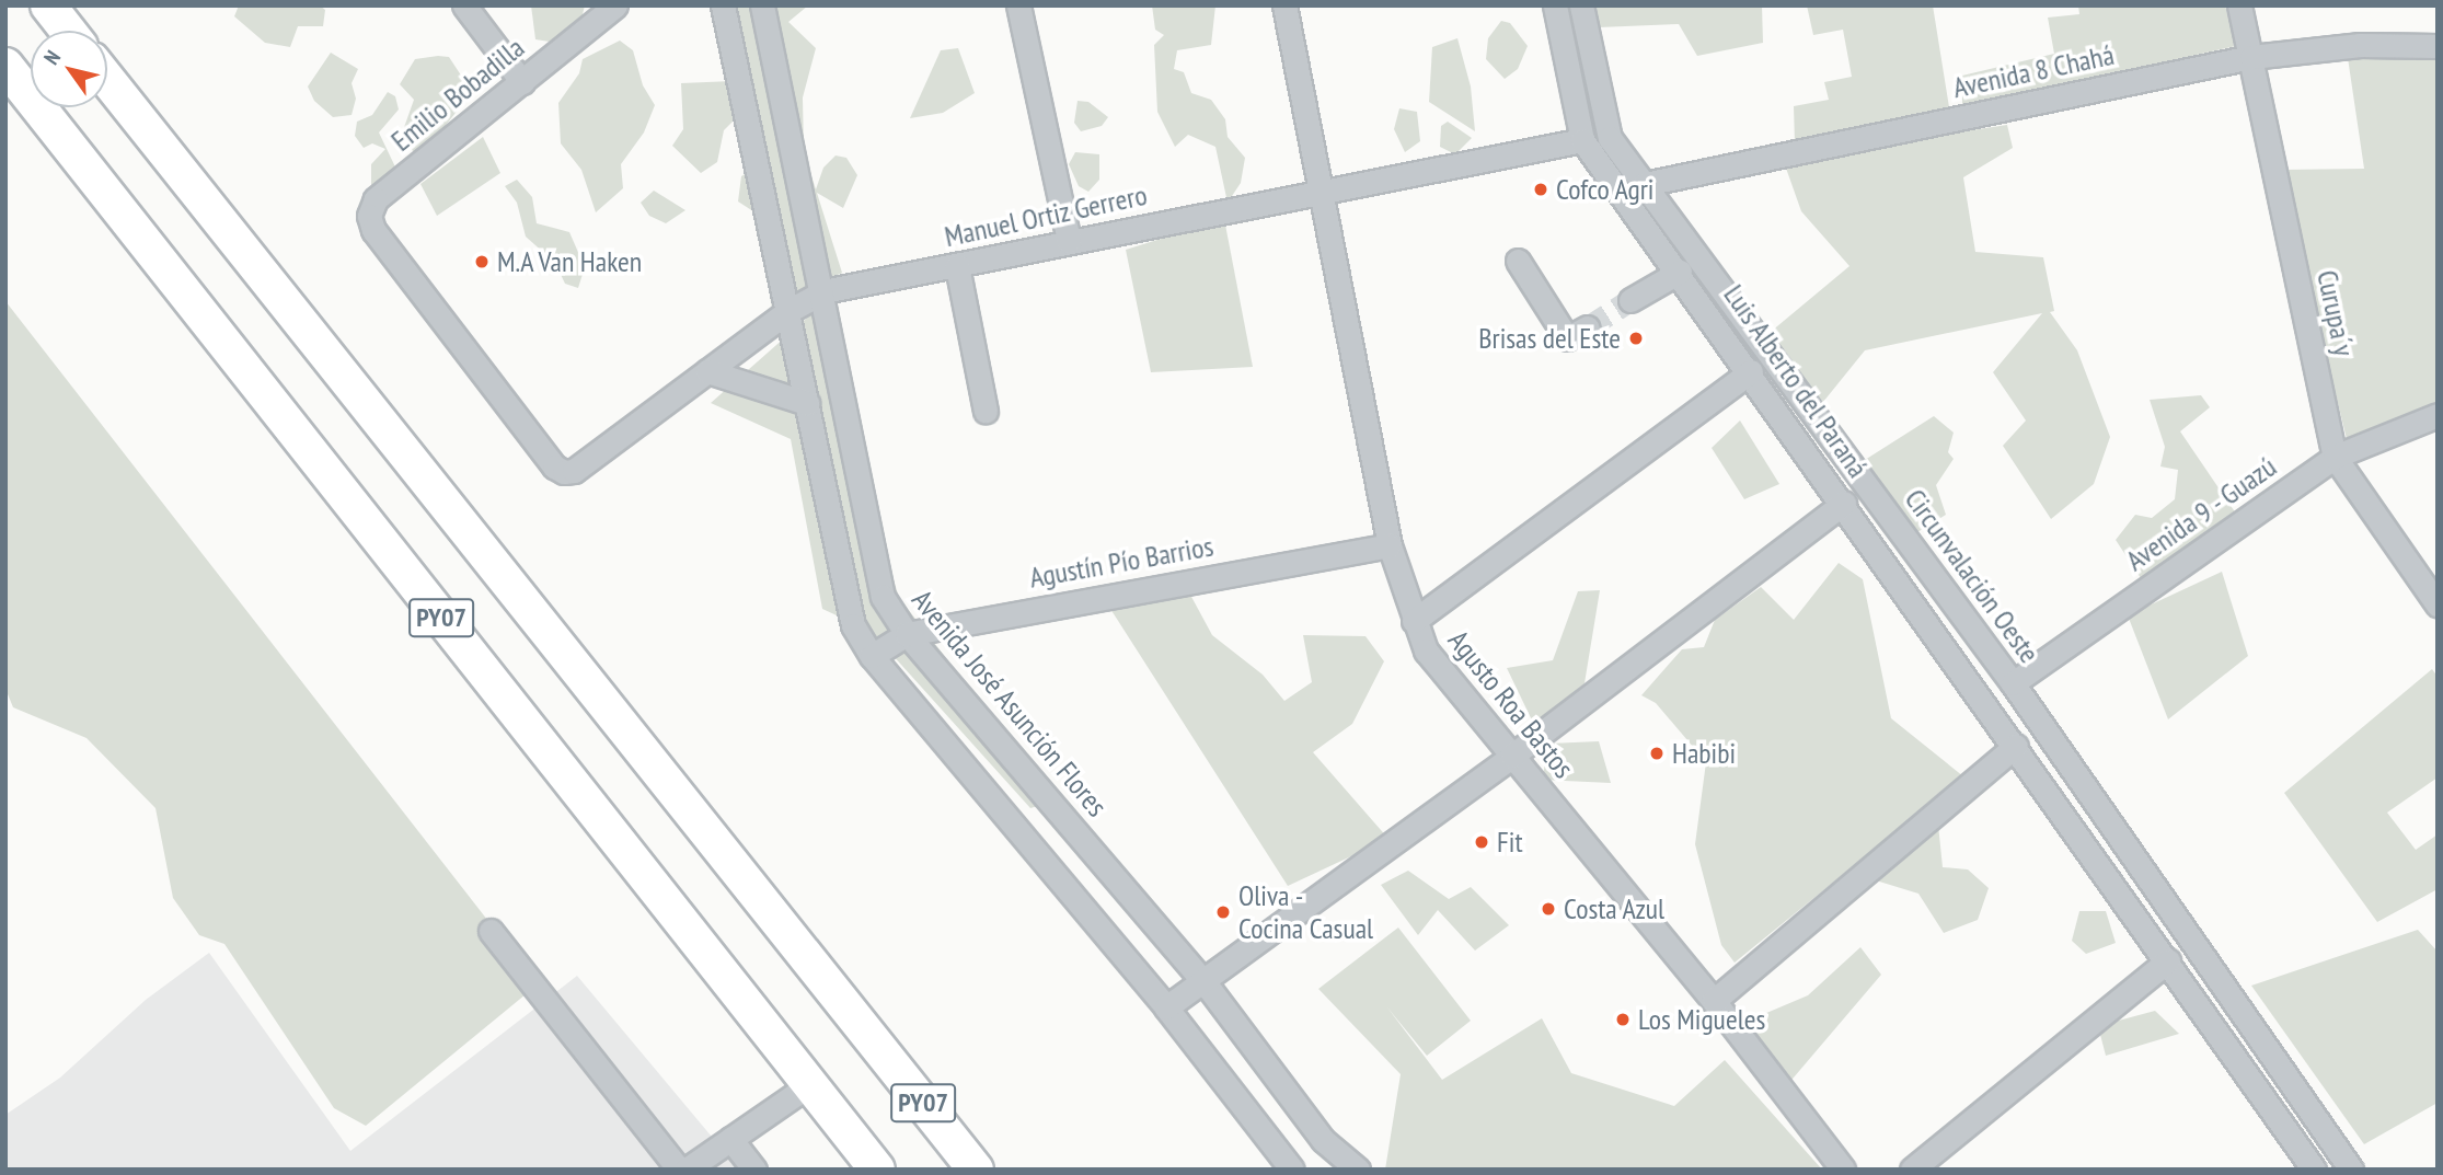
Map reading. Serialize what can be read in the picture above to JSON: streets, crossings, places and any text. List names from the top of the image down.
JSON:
{
  "streets": {
    "highway": ["PY07"],
    "street": [
      "Avenida 8 Chahá",
      "Emilio Bobadilla",
      "Manuel Ortiz Gerrero",
      "Curupa´y",
      "Luis Alberto del Paraná",
      "Avenida 9 - Guazú",
      "Agustín Pío Barrios",
      "Circunvalación Oeste",
      "Avenida José Asunción Flores",
      "Agusto Roa Bastos"
    ]
  },
  "crossings": [
    ["Avenida 8 Chahá", "Curupa´y"],
    ["Avenida 8 Chahá", "Circunvalación Oeste"],
    ["Emilio Bobadilla", "Manuel Ortiz Gerrero"],
    ["Manuel Ortiz Gerrero", "Luis Alberto del Paraná"],
    ["Manuel Ortiz Gerrero", "Avenida José Asunción Flores"],
    ["Manuel Ortiz Gerrero", "Agusto Roa Bastos"],
    ["Curupa´y", "Avenida 9 - Guazú"],
    ["Avenida 9 - Guazú", "Circunvalación Oeste"],
    ["Agustín Pío Barrios", "Avenida José Asunción Flores"],
    ["Agustín Pío Barrios", "Agusto Roa Bastos"]
  ],
  "places": [
    "Cofco Agri",
    "M.A Van Haken",
    "Brisas del Este",
    "Habibi",
    "Fit",
    "Costa Azul",
    "Oliva - Cocina Casual",
    "Los Migueles"
  ],
  "north": "top left"
}
